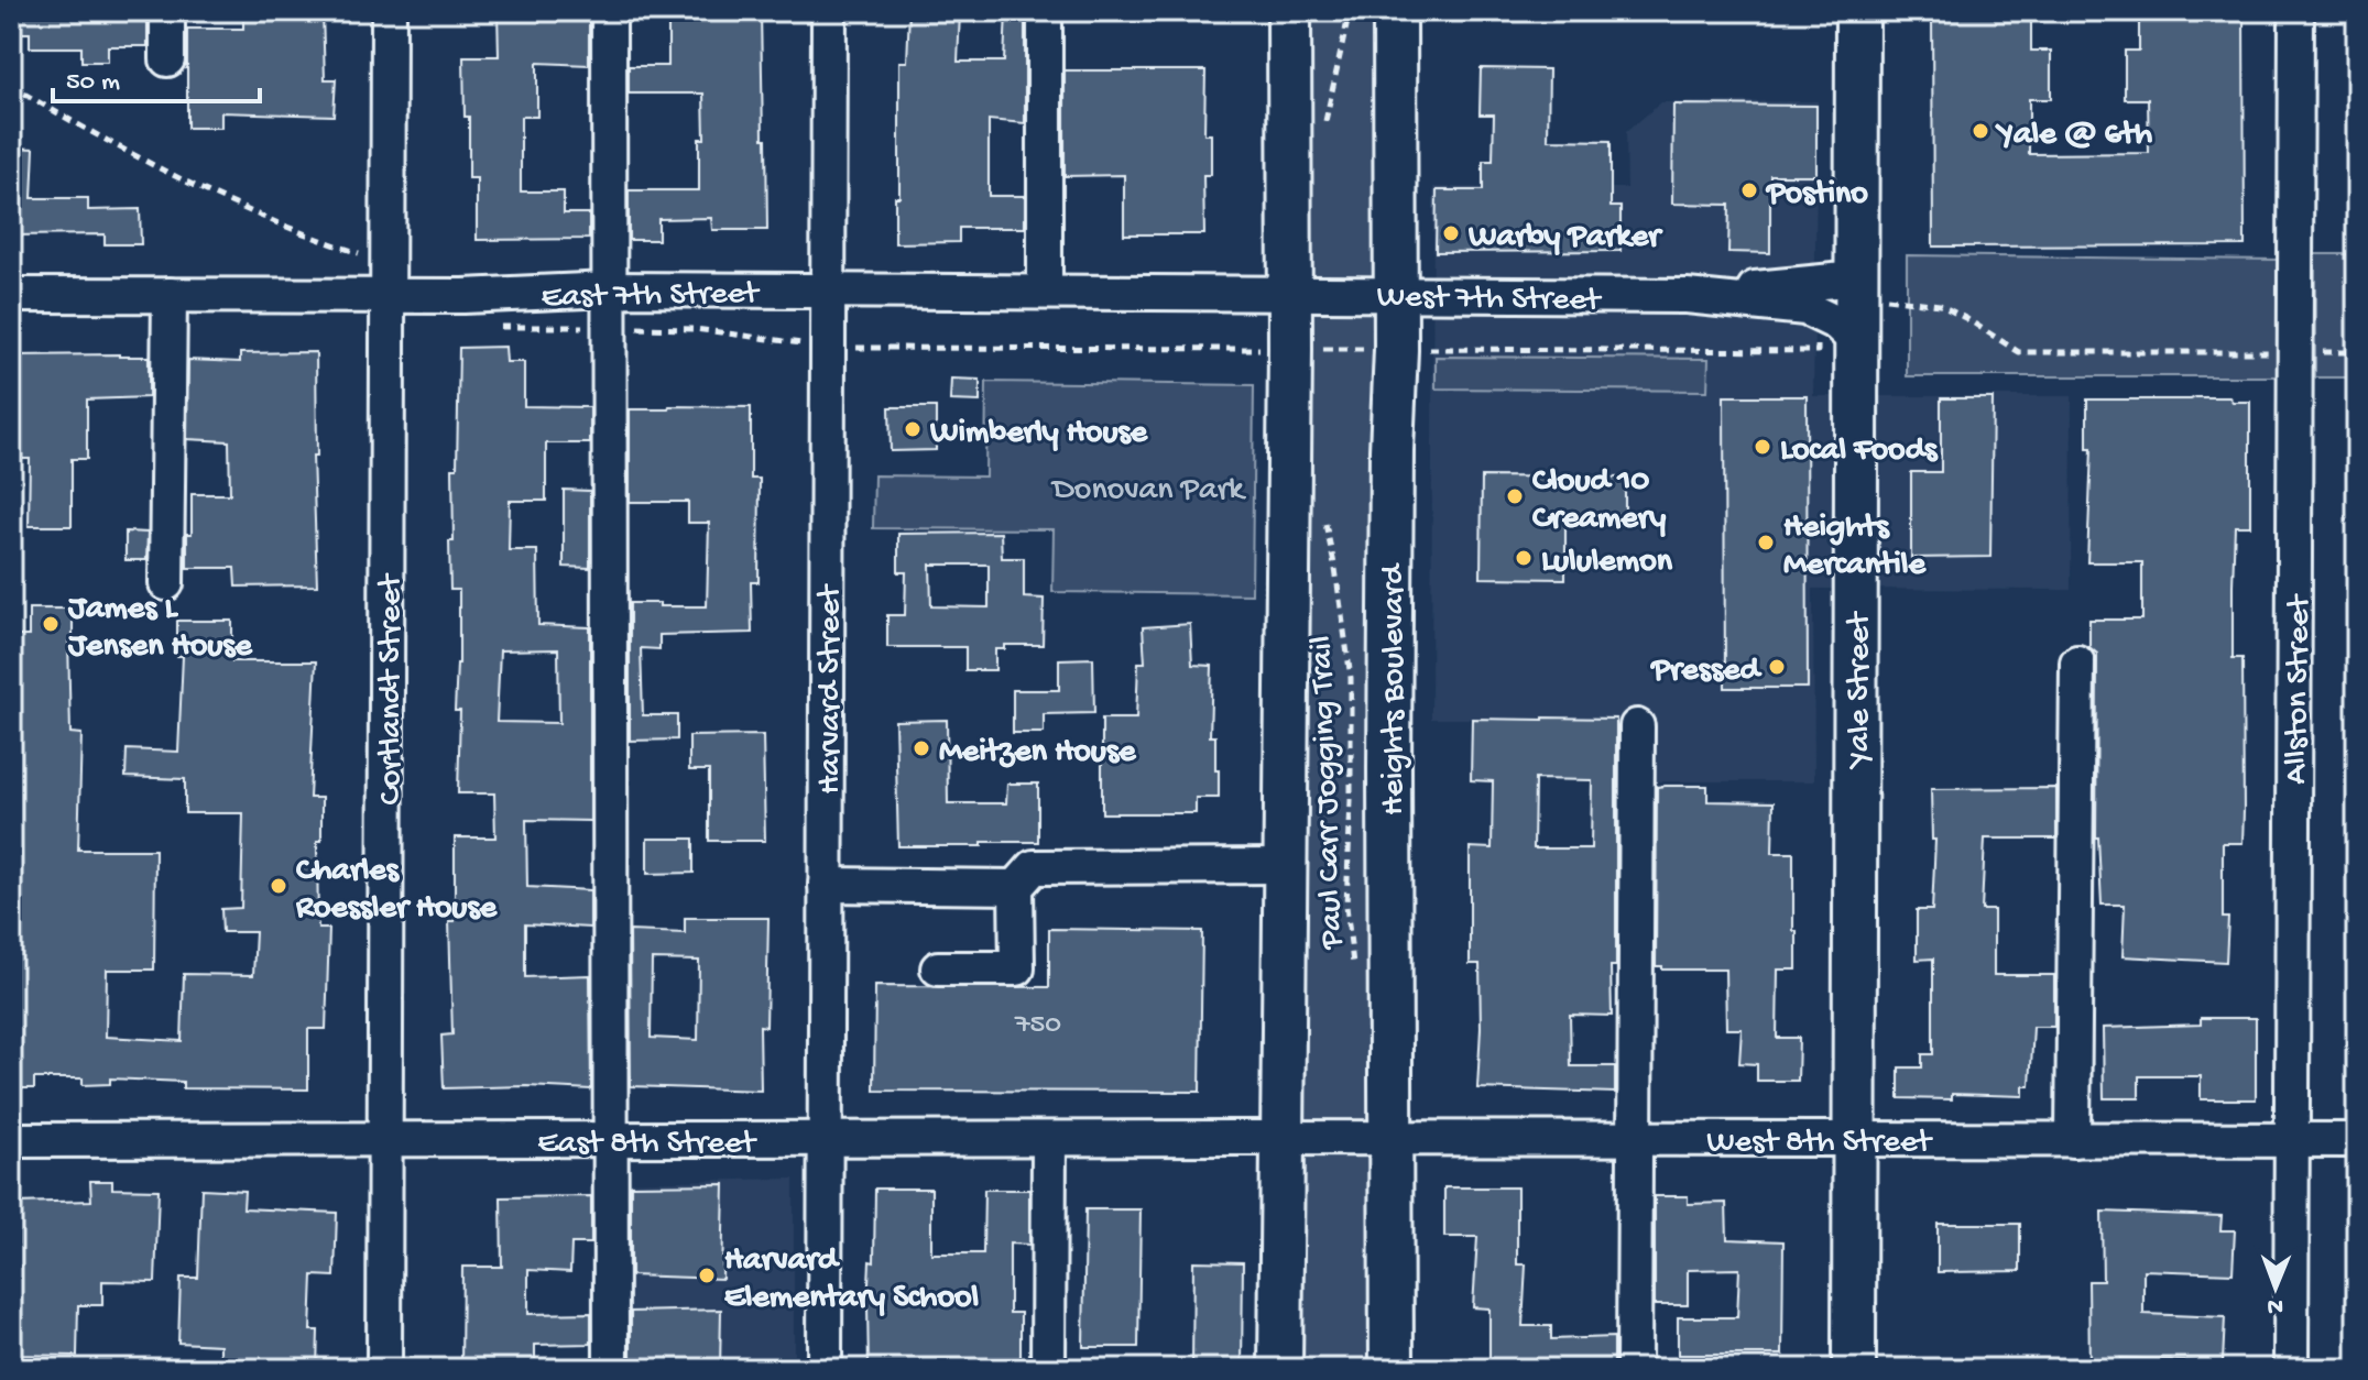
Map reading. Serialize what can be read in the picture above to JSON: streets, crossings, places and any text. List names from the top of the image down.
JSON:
{
  "streets": {
    "main road": ["Heights Boulevard", "Yale Street"],
    "street": [
      "East 7th Street",
      "West 7th Street",
      "Cortlandt Street",
      "Harvard Street",
      "Allston Street",
      "West 8th Street",
      "East 8th Street"
    ],
    "path": ["Paul Carr Jogging Trail"]
  },
  "crossings": [
    ["East 7th Street", "West 7th Street"],
    ["East 7th Street", "Cortlandt Street"],
    ["East 7th Street", "Harvard Street"],
    ["West 7th Street", "Heights Boulevard"],
    ["West 7th Street", "Yale Street"],
    ["Cortlandt Street", "East 8th Street"],
    ["Harvard Street", "East 8th Street"],
    ["Heights Boulevard", "West 8th Street"],
    ["Yale Street", "West 8th Street"],
    ["Allston Street", "West 8th Street"],
    ["West 8th Street", "East 8th Street"]
  ],
  "parks": ["Donovan Park"],
  "places": [
    "Yale @ 6th",
    "Postino",
    "Warby Parker",
    "Wimberly House",
    "Local Foods",
    "Cloud 10 Creamery",
    "Heights Mercantile",
    "Lululemon",
    "James L Jensen House",
    "Pressed",
    "Meitzen House",
    "Charles Roessler House",
    "Harvard Elementary School"
  ],
  "house_numbers": ["750"],
  "scale_bar": "50 m",
  "north": "bottom"
}
